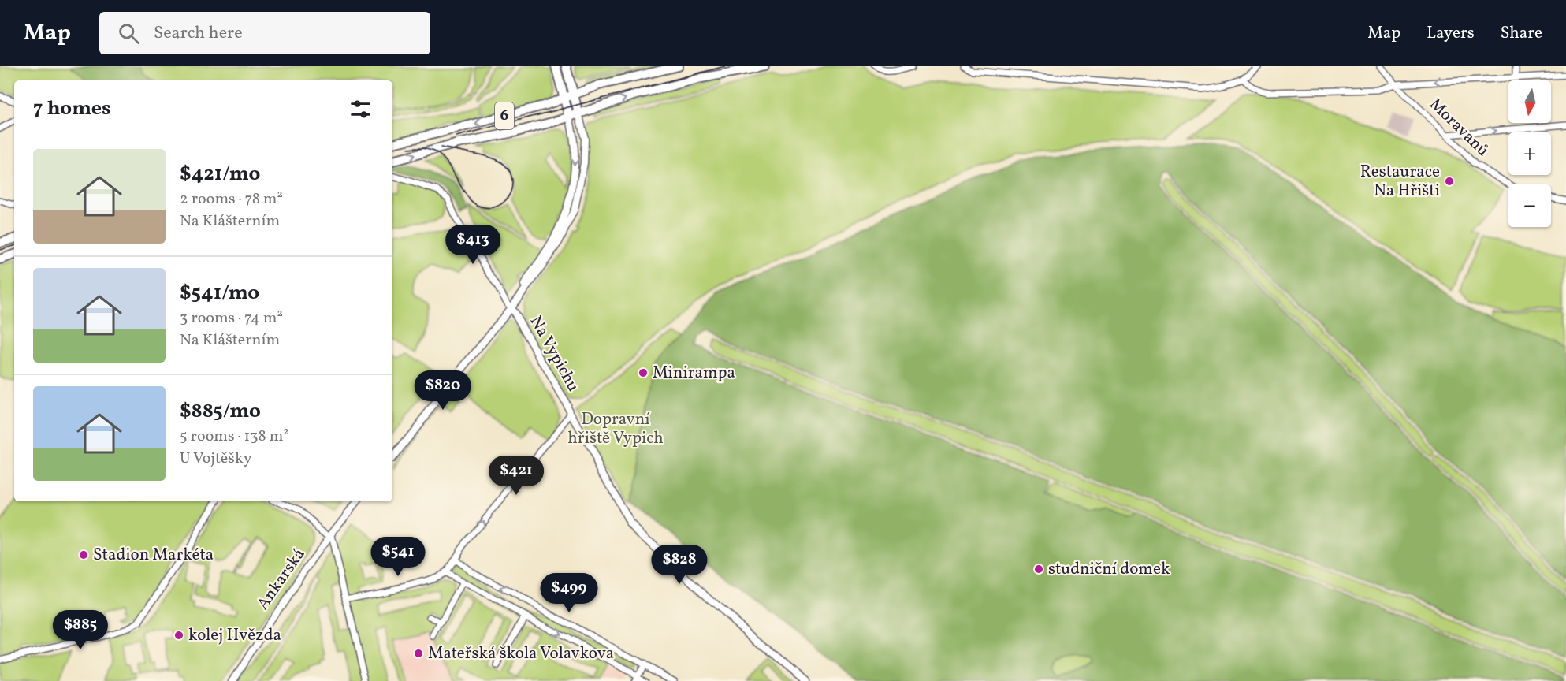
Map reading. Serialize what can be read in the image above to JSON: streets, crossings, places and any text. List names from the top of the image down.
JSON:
{
  "streets": {
    "main road": ["6"],
    "street": ["Moravanů", "Na Vypichu", "Ankarská"]
  },
  "parks": ["Dopravní hřiště Vypich"],
  "places": [
    "Restaurace Na Hřišti",
    "Minirampa",
    "Stadion Markéta",
    "studniční domek",
    "kolej Hvězda",
    "Mateřská škola Volavkova"
  ],
  "north": "bottom",
  "page": {
    "header": "Map",
    "search": "Search here",
    "nav": ["Map", "Layers", "Share"],
    "map_buttons": ["+", "−"],
    "heading": "7 homes",
    "list": [
      {
        "name": "$421/mo",
        "note": "2 rooms · 78 m² · Na Klášterním"
      },
      {
        "name": "$541/mo",
        "note": "3 rooms · 74 m² · Na Klášterním"
      },
      {
        "name": "$885/mo",
        "note": "5 rooms · 138 m² · U Vojtěšky"
      }
    ],
    "price": [
      "$413",
      "$820",
      "$421",
      "$541",
      "$828",
      "$499",
      "$885"
    ]
  }
}
